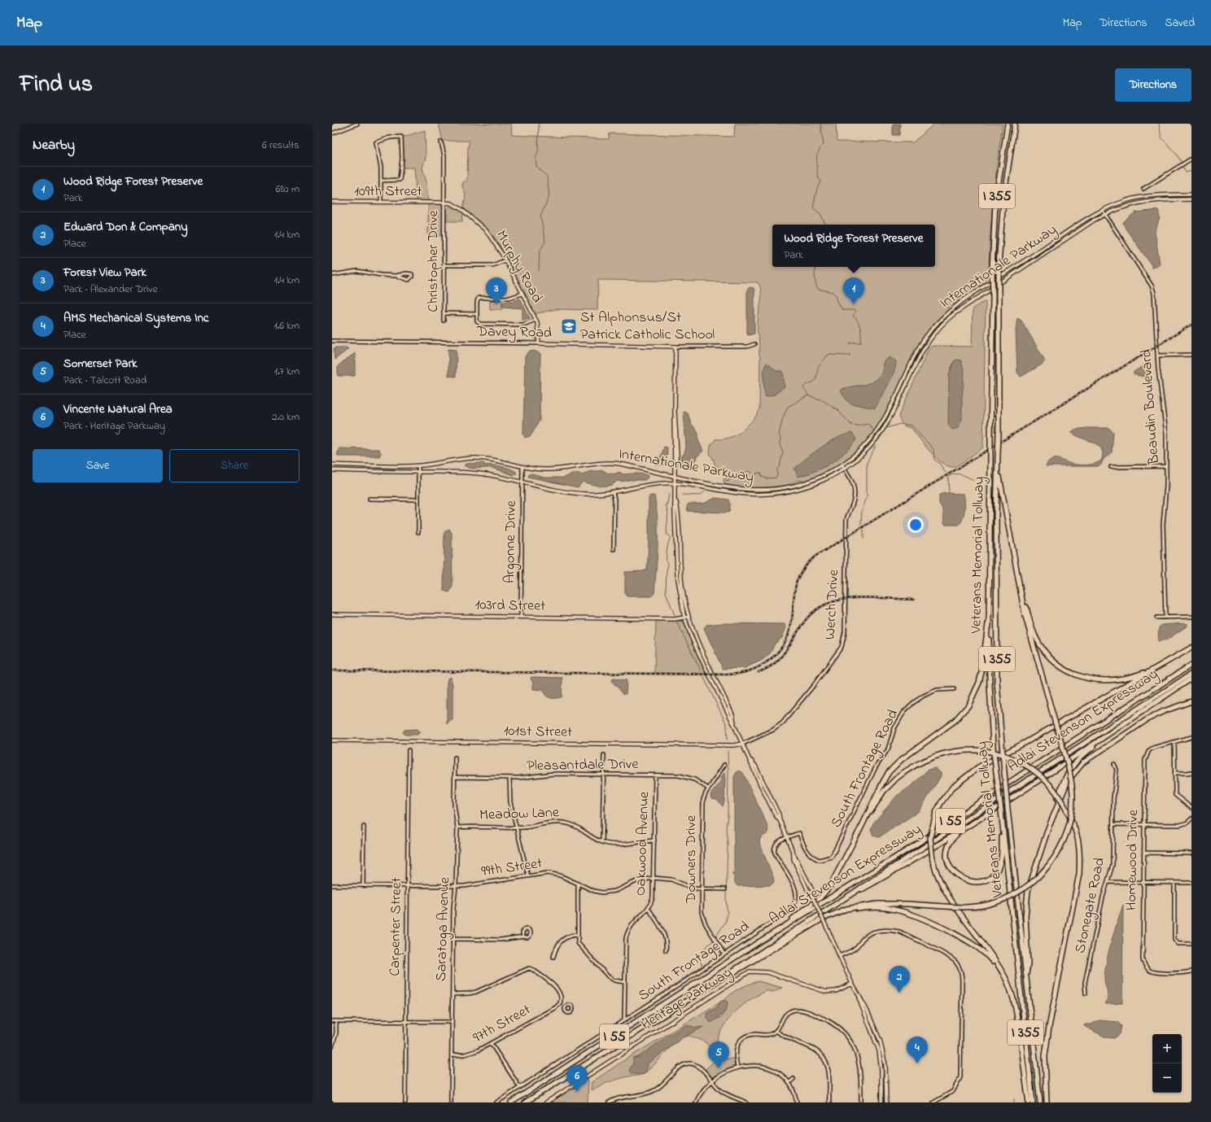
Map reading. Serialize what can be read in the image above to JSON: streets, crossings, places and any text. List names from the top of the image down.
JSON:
{
  "streets": {
    "highway": [
      "I 355",
      "Veterans Memorial Tollway",
      "Adlai Stevenson Expressway",
      "I 55"
    ],
    "street": [
      "109th Street",
      "Christopher Drive",
      "Murphy Road",
      "Internationale Parkway",
      "Davey Road",
      "Beaudin Boulevard",
      "Argonne Drive",
      "Werch Drive",
      "103rd Street",
      "101st Street",
      "Pleasantdale Drive",
      "South Frontage Road",
      "Meadow Lane",
      "Oakwood Avenue",
      "Downers Drive",
      "Homewood Drive",
      "99th Street",
      "Stonegate Road",
      "Carpenter Street",
      "Saratoga Avenue",
      "Heritage Parkway",
      "97th Street"
    ]
  },
  "crossings": [
    ["109th Street", "Christopher Drive"],
    ["109th Street", "Murphy Road"],
    ["Christopher Drive", "Murphy Road"],
    ["Murphy Road", "Davey Road"],
    ["Internationale Parkway", "Beaudin Boulevard"],
    ["Internationale Parkway", "Argonne Drive"],
    ["Internationale Parkway", "Werch Drive"],
    ["Argonne Drive", "103rd Street"],
    ["Werch Drive", "101st Street"],
    ["Pleasantdale Drive", "Oakwood Avenue"],
    ["Pleasantdale Drive", "Downers Drive"],
    ["Pleasantdale Drive", "Saratoga Avenue"],
    ["South Frontage Road", "Oakwood Avenue"],
    ["South Frontage Road", "Downers Drive"],
    ["Meadow Lane", "Oakwood Avenue"],
    ["Meadow Lane", "Saratoga Avenue"],
    ["Oakwood Avenue", "99th Street"],
    ["Downers Drive", "99th Street"],
    ["99th Street", "Carpenter Street"],
    ["99th Street", "Saratoga Avenue"],
    ["Carpenter Street", "97th Street"],
    ["Saratoga Avenue", "97th Street"]
  ],
  "places": {
    "school or university": ["St Alphonsus/St Patrick Catholic School"]
  },
  "page": {
    "header": "Map",
    "nav": ["Map", "Directions", "Saved"],
    "title": "Find us",
    "buttons": [
      "Directions",
      ["Save", "Share"]
    ],
    "heading": ["Nearby", "6 results"],
    "list": [
      {
        "mark": "1",
        "name": "Wood Ridge Forest Preserve",
        "note": "Park",
        "value": "680 m"
      },
      {
        "mark": "2",
        "name": "Edward Don & Company",
        "note": "Place",
        "value": "1.4 km"
      },
      {
        "mark": "3",
        "name": "Forest View Park",
        "note": "Park · Alexander Drive",
        "value": "1.4 km"
      },
      {
        "mark": "4",
        "name": "AMS Mechanical Systems Inc",
        "note": "Place",
        "value": "1.6 km"
      },
      {
        "mark": "5",
        "name": "Somerset Park",
        "note": "Park · Talcott Road",
        "value": "1.7 km"
      },
      {
        "mark": "6",
        "name": "Vincente Natural Area",
        "note": "Park · Heritage Parkway",
        "value": "2.0 km"
      }
    ],
    "popup": ["Wood Ridge Forest Preserve", "Park"],
    "pins": [
      "1",
      "3",
      "2",
      "4",
      "5",
      "6"
    ],
    "map_buttons": ["+", "−"]
  }
}
